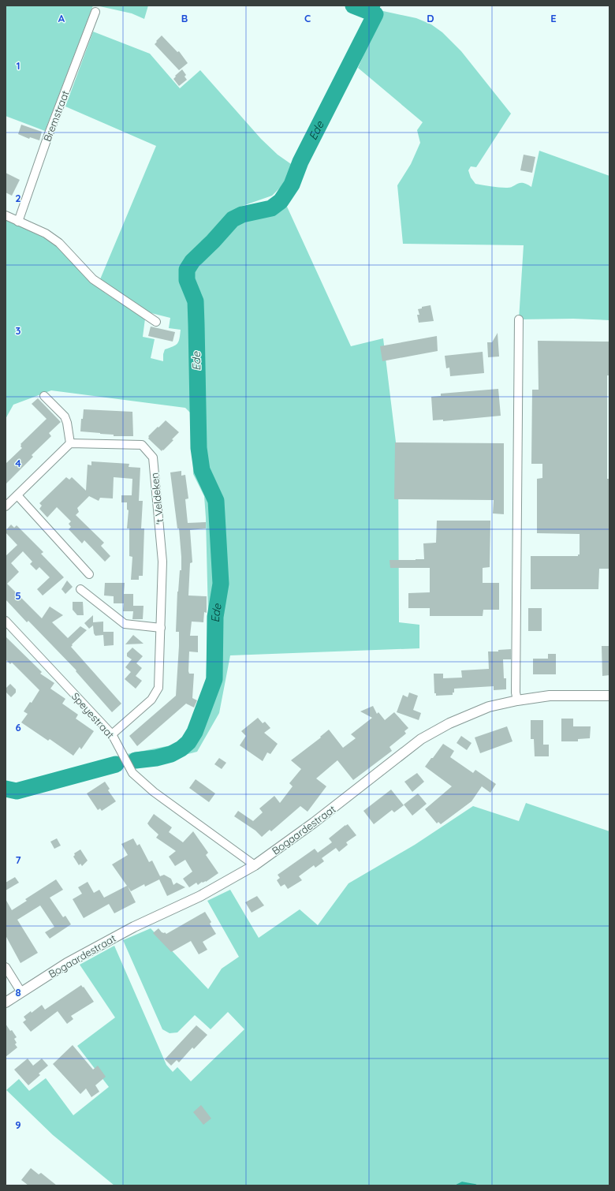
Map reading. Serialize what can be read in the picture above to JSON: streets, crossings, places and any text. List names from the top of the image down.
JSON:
{
  "streets": {
    "street": [
      "Bremstraat",
      "'t Veldeken",
      "Speyestraat",
      "Bogaardestraat"
    ]
  },
  "crossings": [
    ["'t Veldeken", "Speyestraat"],
    ["Speyestraat", "Bogaardestraat"]
  ],
  "water": ["Ede"],
  "grid": {
    "columns": [
      "A",
      "B",
      "C",
      "D",
      "E"
    ],
    "rows": [
      "1",
      "2",
      "3",
      "4",
      "5",
      "6",
      "7",
      "8",
      "9"
    ]
  }
}
